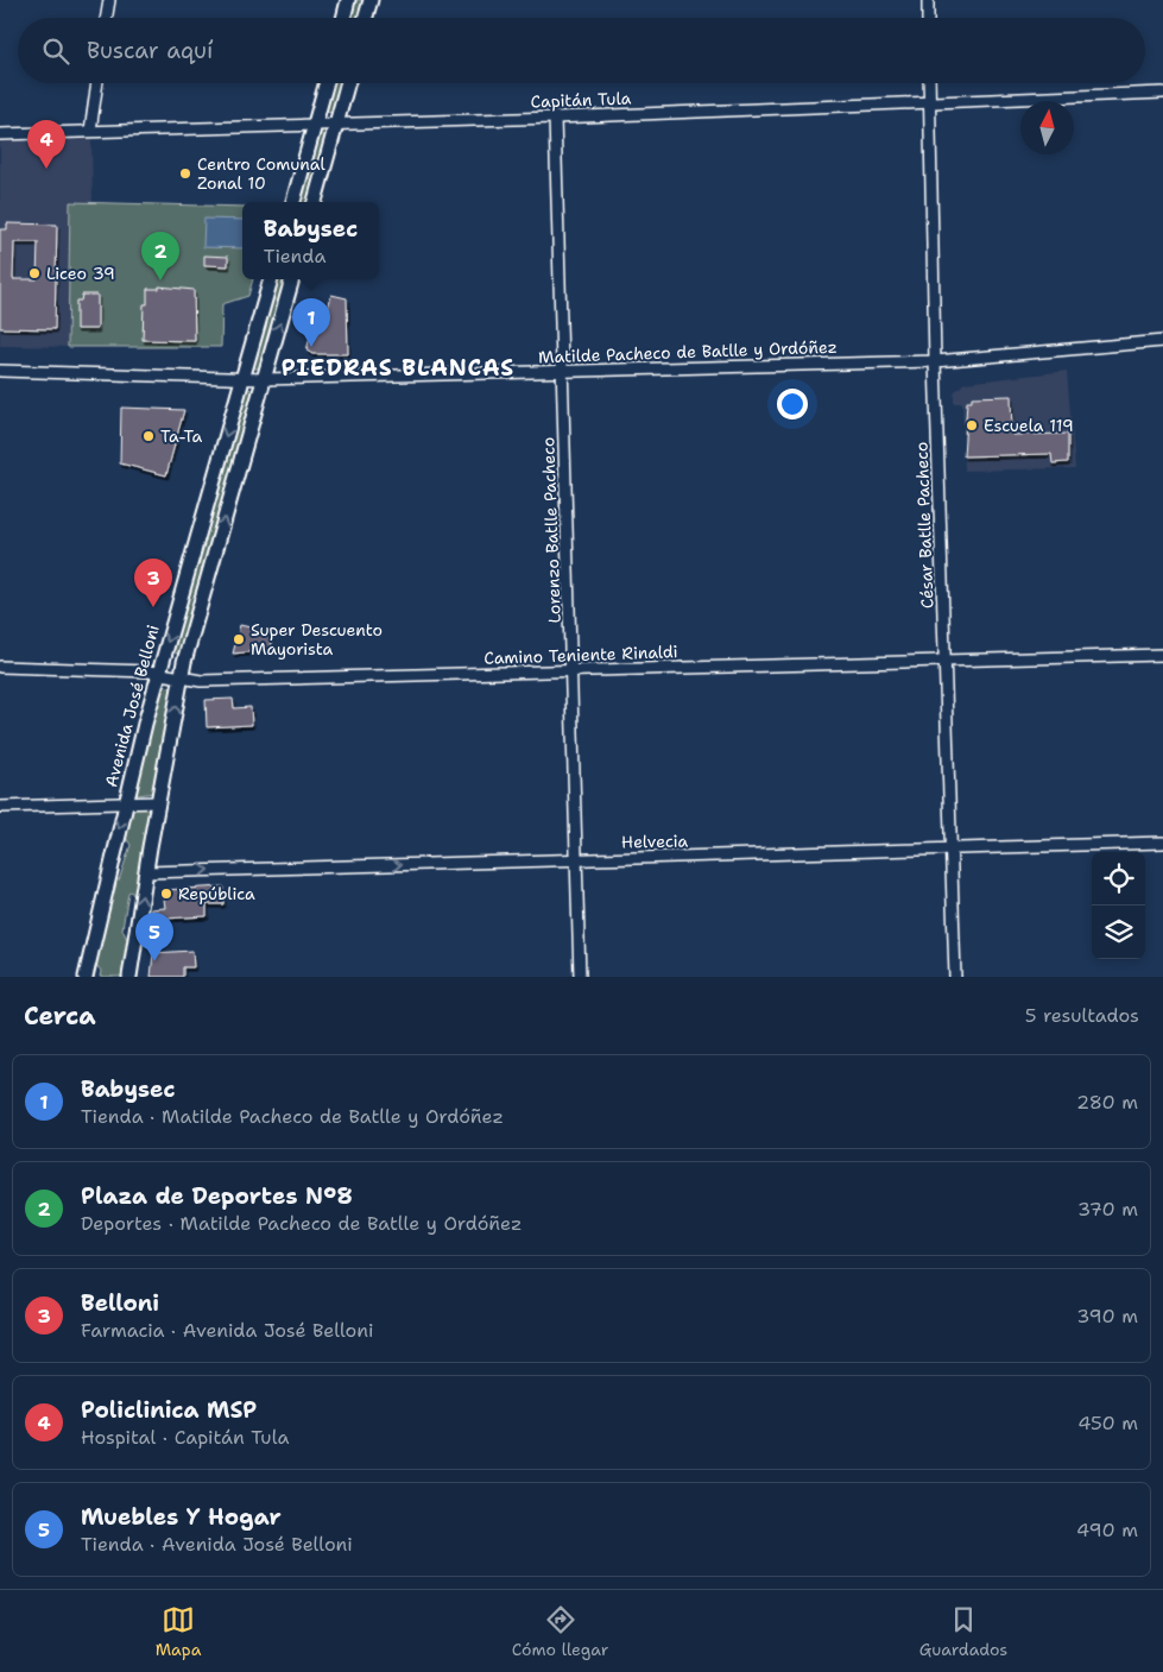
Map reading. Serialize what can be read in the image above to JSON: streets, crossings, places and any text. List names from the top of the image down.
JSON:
{
  "streets": {
    "main road": ["Avenida José Belloni"],
    "street": [
      "Capitán Tula",
      "Matilde Pacheco de Batlle y Ordóñez",
      "César Batlle Pacheco",
      "Lorenzo Batlle Pacheco",
      "Camino Teniente Rinaldi",
      "Helvecia"
    ]
  },
  "crossings": [
    ["Capitán Tula", "César Batlle Pacheco"],
    ["Capitán Tula", "Lorenzo Batlle Pacheco"],
    ["Matilde Pacheco de Batlle y Ordóñez", "César Batlle Pacheco"],
    ["Matilde Pacheco de Batlle y Ordóñez", "Lorenzo Batlle Pacheco"],
    ["Matilde Pacheco de Batlle y Ordóñez", "Avenida José Belloni"],
    ["César Batlle Pacheco", "Camino Teniente Rinaldi"],
    ["César Batlle Pacheco", "Helvecia"],
    ["Lorenzo Batlle Pacheco", "Camino Teniente Rinaldi"],
    ["Lorenzo Batlle Pacheco", "Helvecia"],
    ["Camino Teniente Rinaldi", "Avenida José Belloni"]
  ],
  "one_way": ["Helvecia"],
  "districts": ["PIEDRAS BLANCAS"],
  "places": [
    "Centro Comunal Zonal 10",
    "Liceo 39",
    "Escuela 119",
    "Ta-Ta",
    "Super Descuento Mayorista",
    "República"
  ],
  "north": "top",
  "page": {
    "search": "Buscar aquí",
    "pins": [
      "4",
      "2",
      "1",
      "3",
      "5"
    ],
    "popup": ["Babysec", "Tienda"],
    "heading": ["Cerca", "5 resultados"],
    "list": [
      {
        "mark": "1",
        "name": "Babysec",
        "note": "Tienda · Matilde Pacheco de Batlle y Ordóñez",
        "value": "280 m"
      },
      {
        "mark": "2",
        "name": "Plaza de Deportes N°8",
        "note": "Deportes · Matilde Pacheco de Batlle y Ordóñez",
        "value": "370 m"
      },
      {
        "mark": "3",
        "name": "Belloni",
        "note": "Farmacia · Avenida José Belloni",
        "value": "390 m"
      },
      {
        "mark": "4",
        "name": "Policlinica MSP",
        "note": "Hospital · Capitán Tula",
        "value": "450 m"
      },
      {
        "mark": "5",
        "name": "Muebles Y Hogar",
        "note": "Tienda · Avenida José Belloni",
        "value": "490 m"
      }
    ],
    "nav": ["Mapa", "Cómo llegar", "Guardados"]
  }
}
